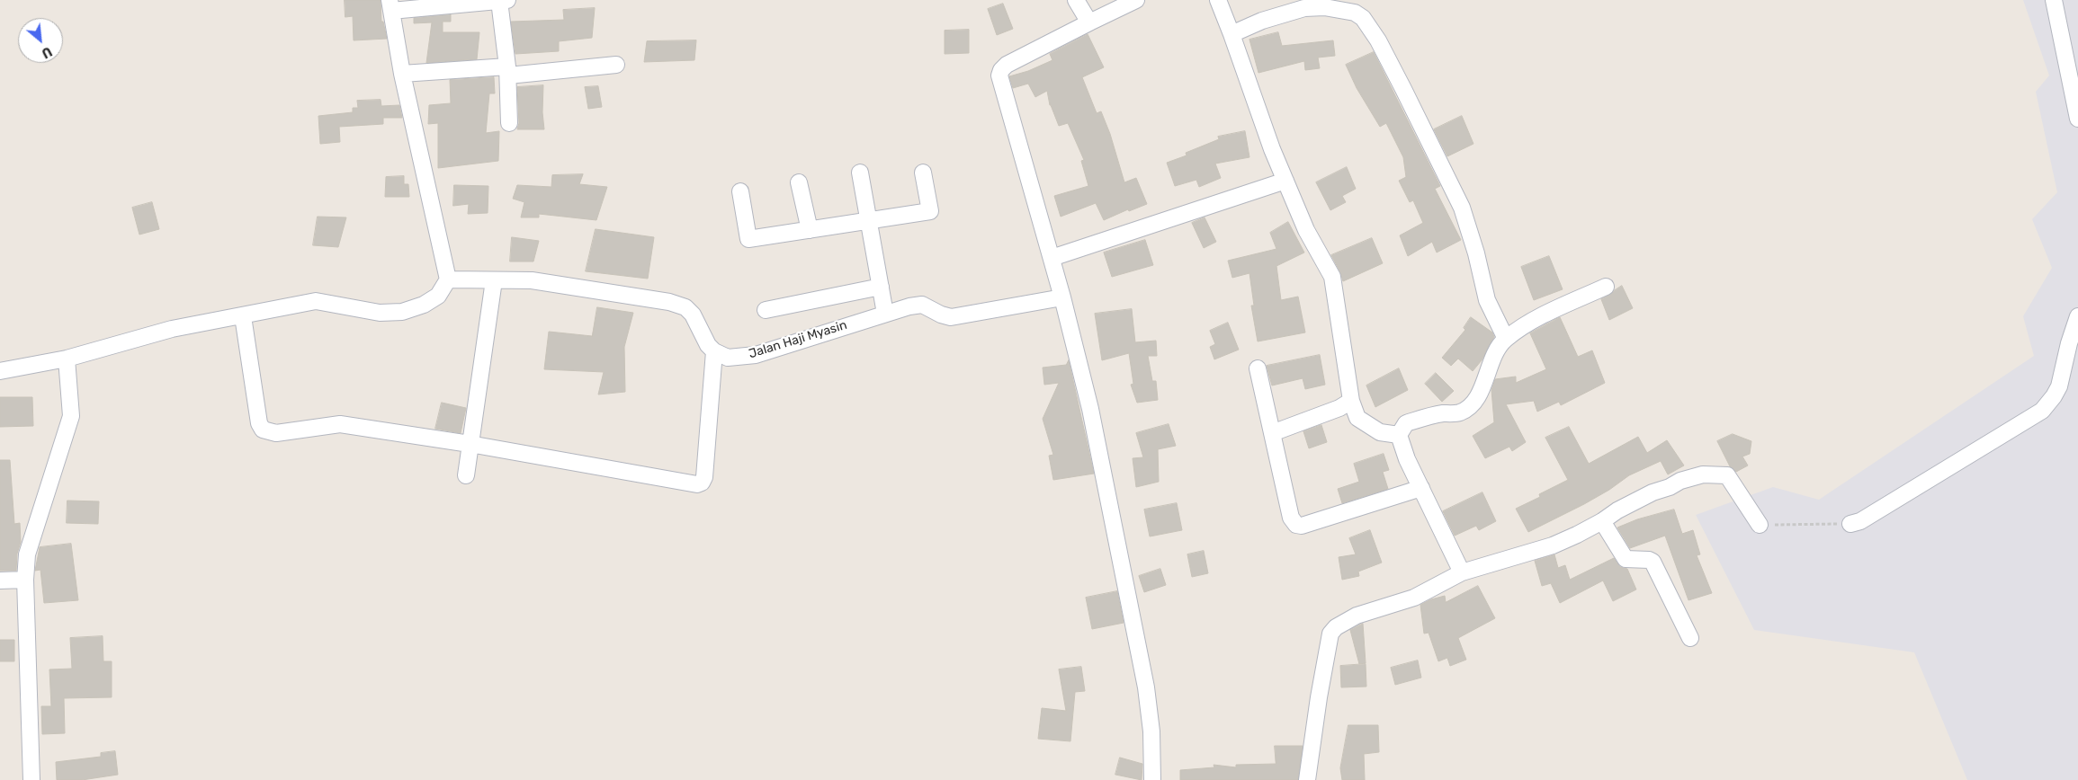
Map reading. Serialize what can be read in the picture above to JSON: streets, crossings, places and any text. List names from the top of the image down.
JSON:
{
  "streets": {
    "street": ["Jalan Haji Myasin"]
  },
  "north": "bottom right"
}
